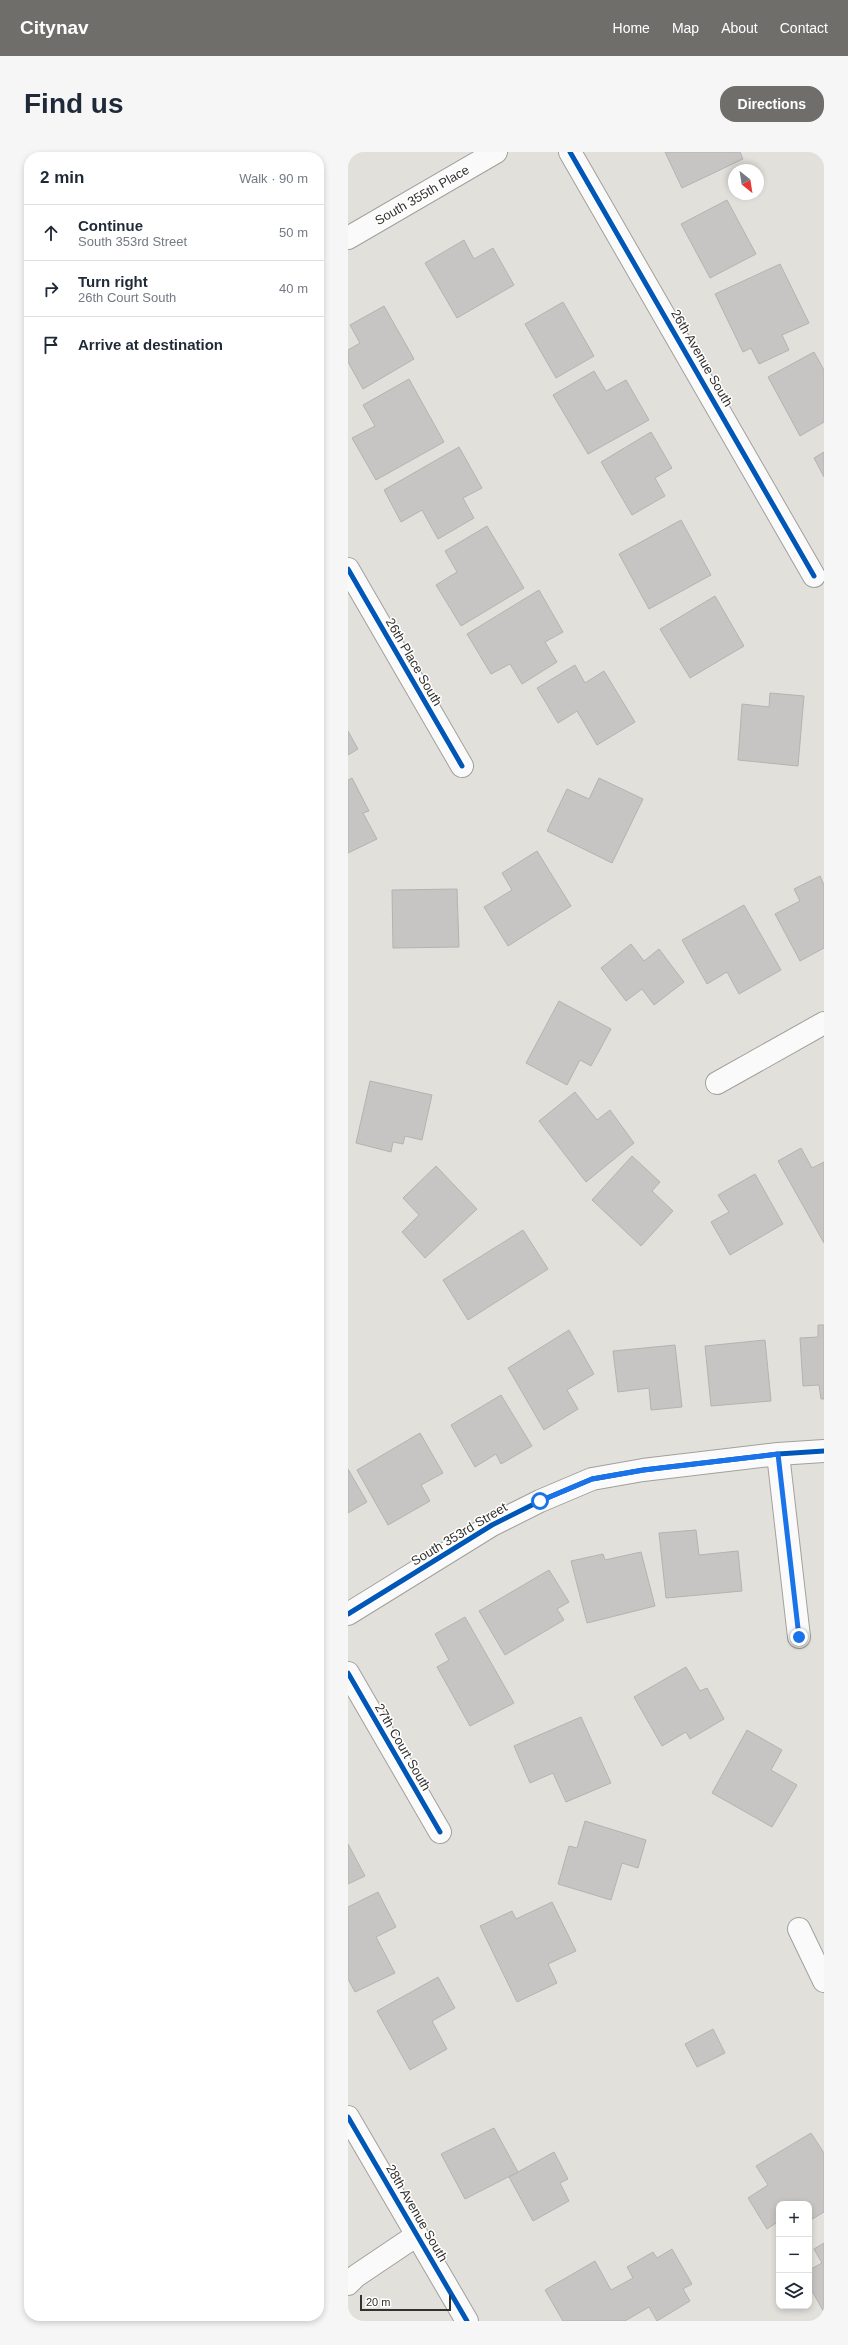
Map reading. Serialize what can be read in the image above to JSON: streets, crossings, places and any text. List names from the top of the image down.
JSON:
{
  "streets": {
    "street": [
      "South 355th Place",
      "26th Avenue South",
      "26th Place South",
      "South 353rd Street",
      "27th Court South",
      "28th Avenue South"
    ]
  },
  "scale_bar": "20 m",
  "north": "bottom right",
  "page": {
    "header": "Citynav",
    "nav": [
      "Home",
      "Map",
      "About",
      "Contact"
    ],
    "buttons": "Directions",
    "title": "Find us",
    "heading": ["2 min", "Walk · 90 m"],
    "list": [
      ["Continue", "South 353rd Street", "50 m"],
      ["Turn right", "26th Court South", "40 m"],
      "Arrive at destination"
    ],
    "map_buttons": ["+", "−"],
    "scale": "20 m"
  }
}
